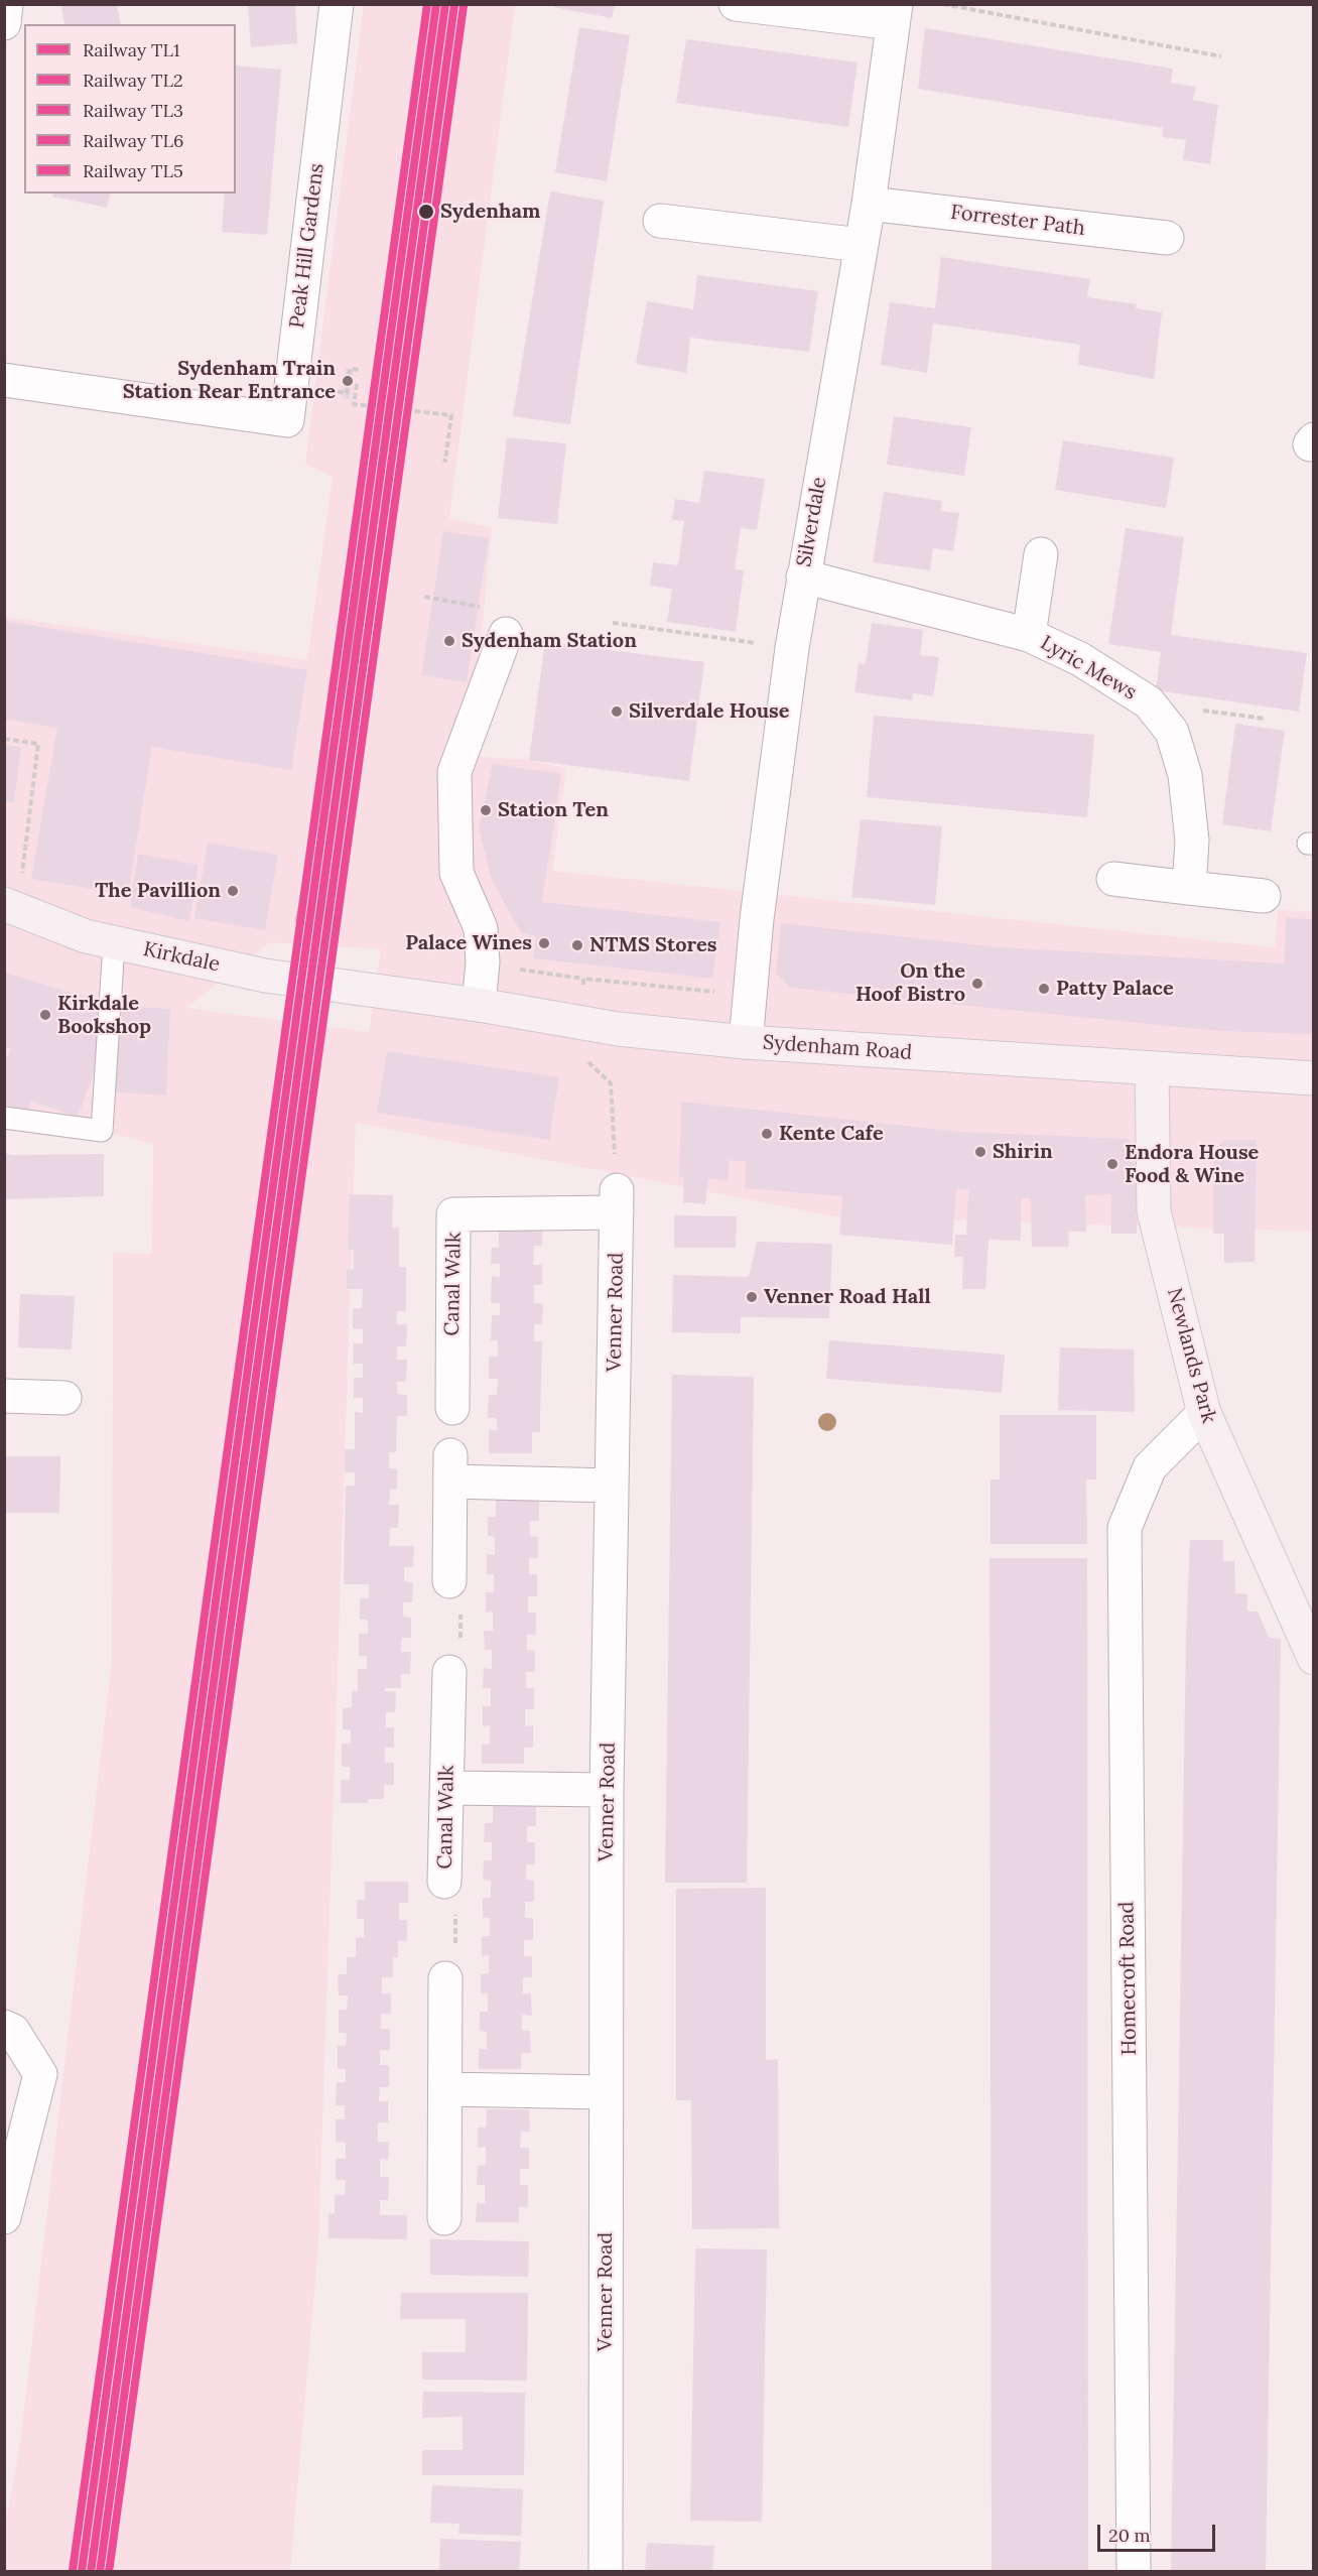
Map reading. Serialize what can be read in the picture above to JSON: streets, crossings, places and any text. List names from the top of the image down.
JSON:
{
  "streets": {
    "main road": ["Kirkdale", "Sydenham Road", "Newlands Park"],
    "street": [
      "Forrester Path",
      "Peak Hill Gardens",
      "Silverdale",
      "Lyric Mews",
      "Canal Walk",
      "Venner Road",
      "Homecroft Road"
    ]
  },
  "crossings": [
    ["Forrester Path", "Silverdale"],
    ["Silverdale", "Lyric Mews"],
    ["Silverdale", "Sydenham Road"],
    ["Kirkdale", "Sydenham Road"],
    ["Sydenham Road", "Newlands Park"],
    ["Canal Walk", "Venner Road"],
    ["Newlands Park", "Homecroft Road"]
  ],
  "places": [
    "Sydenham",
    "Sydenham Train Station Rear Entrance",
    "Sydenham Station",
    "Silverdale House",
    "Station Ten",
    "The Pavillion",
    "Palace Wines",
    "NTMS Stores",
    "On the Hoof Bistro",
    "Patty Palace",
    "Kirkdale Bookshop",
    "Kente Cafe",
    "Shirin",
    "Endora House Food & Wine",
    "Venner Road Hall"
  ],
  "lines": [
    "rail line TL1",
    "rail line TL3",
    "rail line TL5",
    "rail line TL2",
    "rail line TL6"
  ],
  "legend": [
    "Railway TL1",
    "Railway TL2",
    "Railway TL3",
    "Railway TL6",
    "Railway TL5"
  ],
  "scale_bar": "20 m"
}
